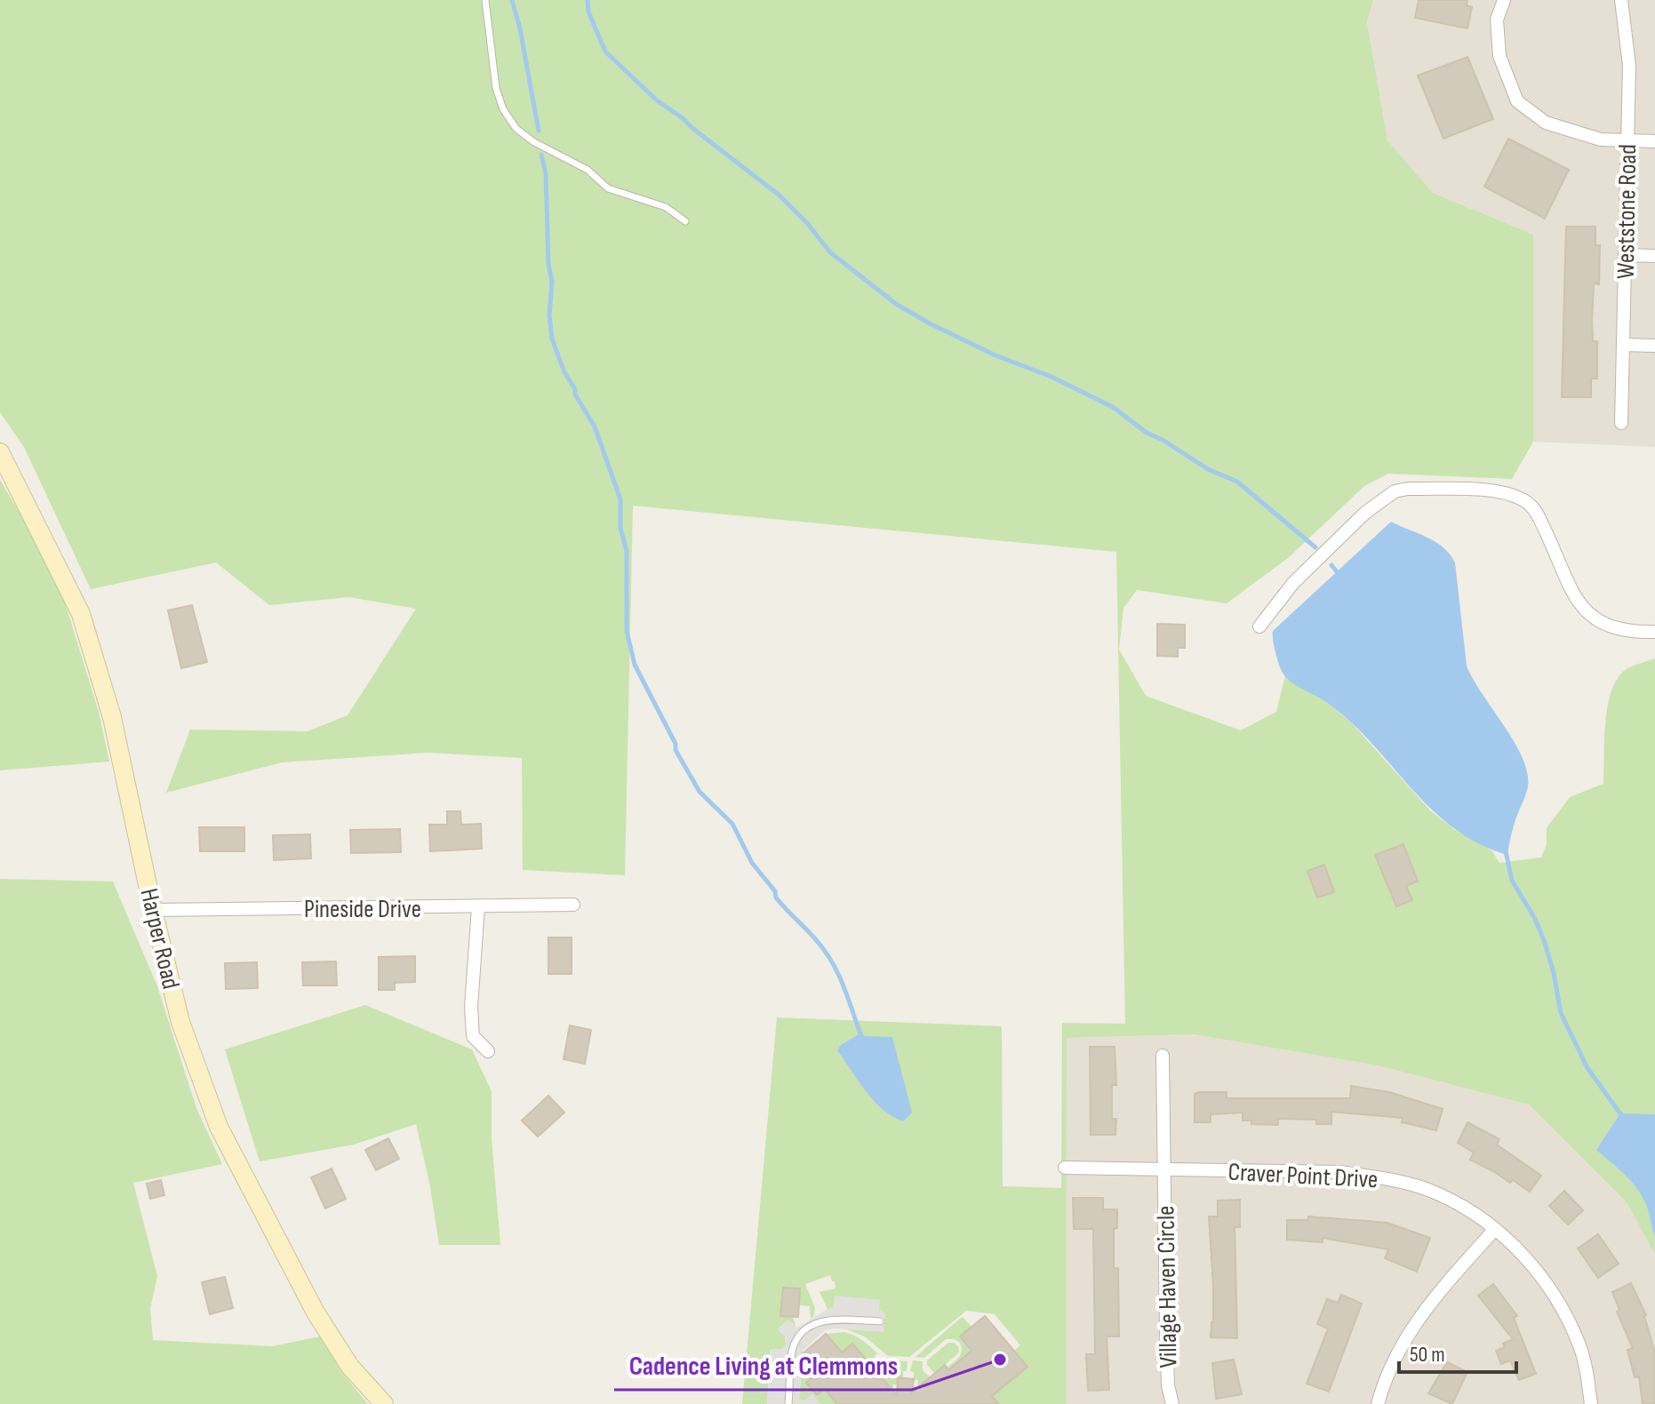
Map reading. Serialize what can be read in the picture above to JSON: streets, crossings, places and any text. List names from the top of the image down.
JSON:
{
  "streets": {
    "street": [
      "Weststone Road",
      "Pineside Drive",
      "Harper Road",
      "Craver Point Drive",
      "Village Haven Circle"
    ]
  },
  "crossings": [
    ["Pineside Drive", "Harper Road"],
    ["Craver Point Drive", "Village Haven Circle"]
  ],
  "places": ["Cadence Living at Clemmons"],
  "scale_bar": "50 m"
}
